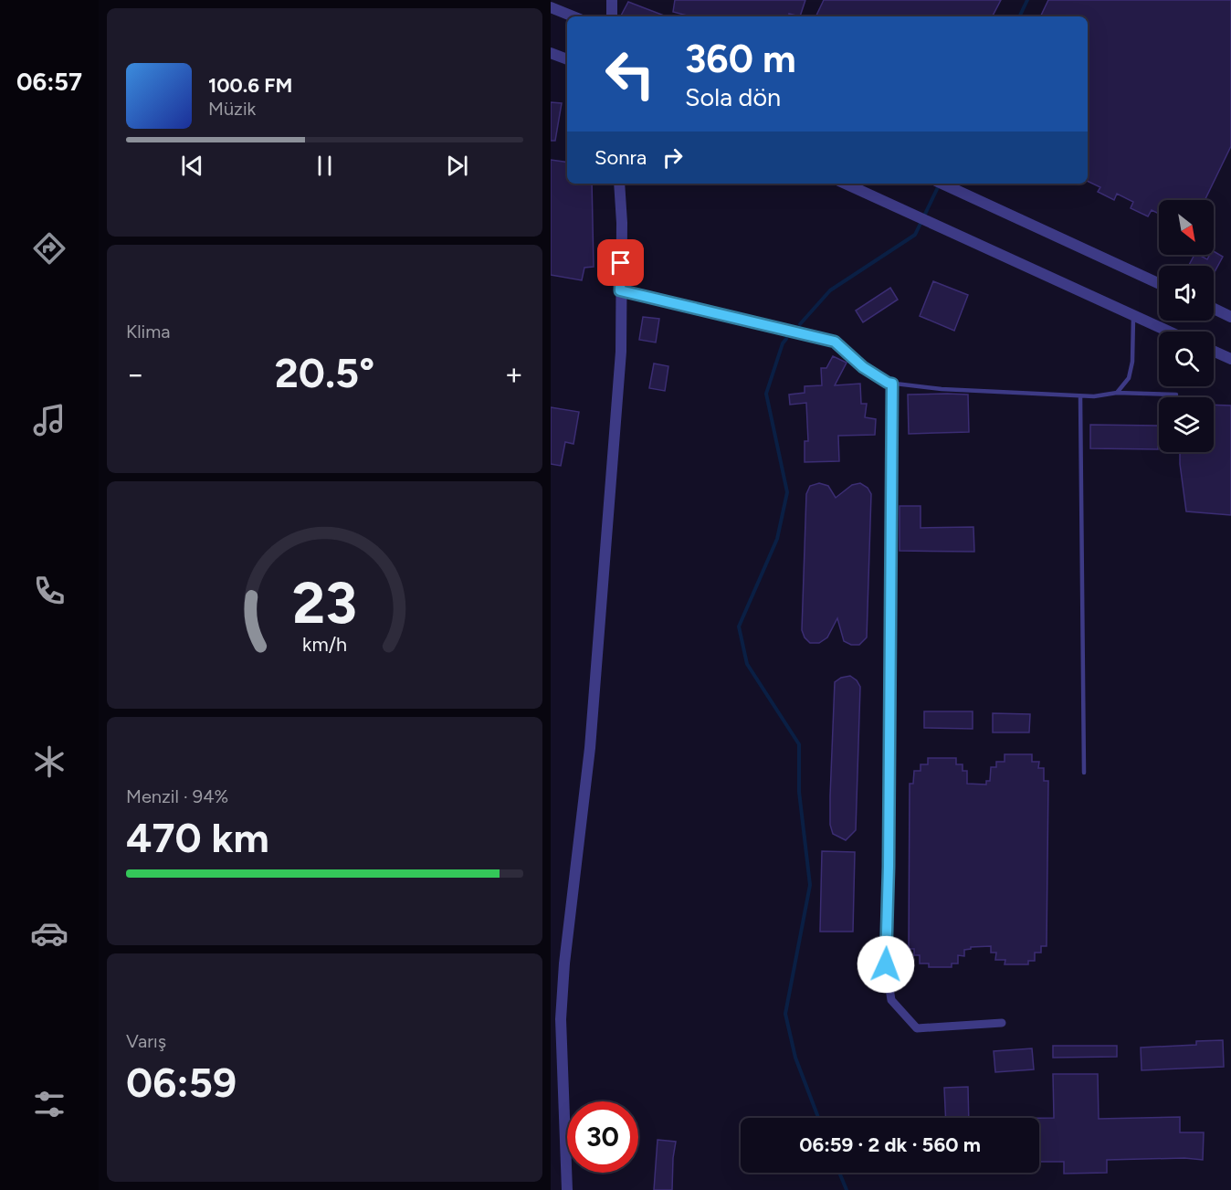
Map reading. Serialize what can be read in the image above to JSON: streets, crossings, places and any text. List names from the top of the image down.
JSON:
{
  "north": "bottom right",
  "page": {
    "tabs": "06:57",
    "turn": ["360 m", "Sola dön"],
    "song": ["100.6 FM", "Müzik"],
    "then": "Sonra",
    "tile": [
      "Klima",
      ["Menzil · 94%", "470 km"],
      ["Varış", "06:59"]
    ],
    "heat": ["−", "20.5°", "+"],
    "limit": "30",
    "trip": "06:59 · 2 dk · 560 m",
    "gauge": ["23", "km/h"]
  }
}
